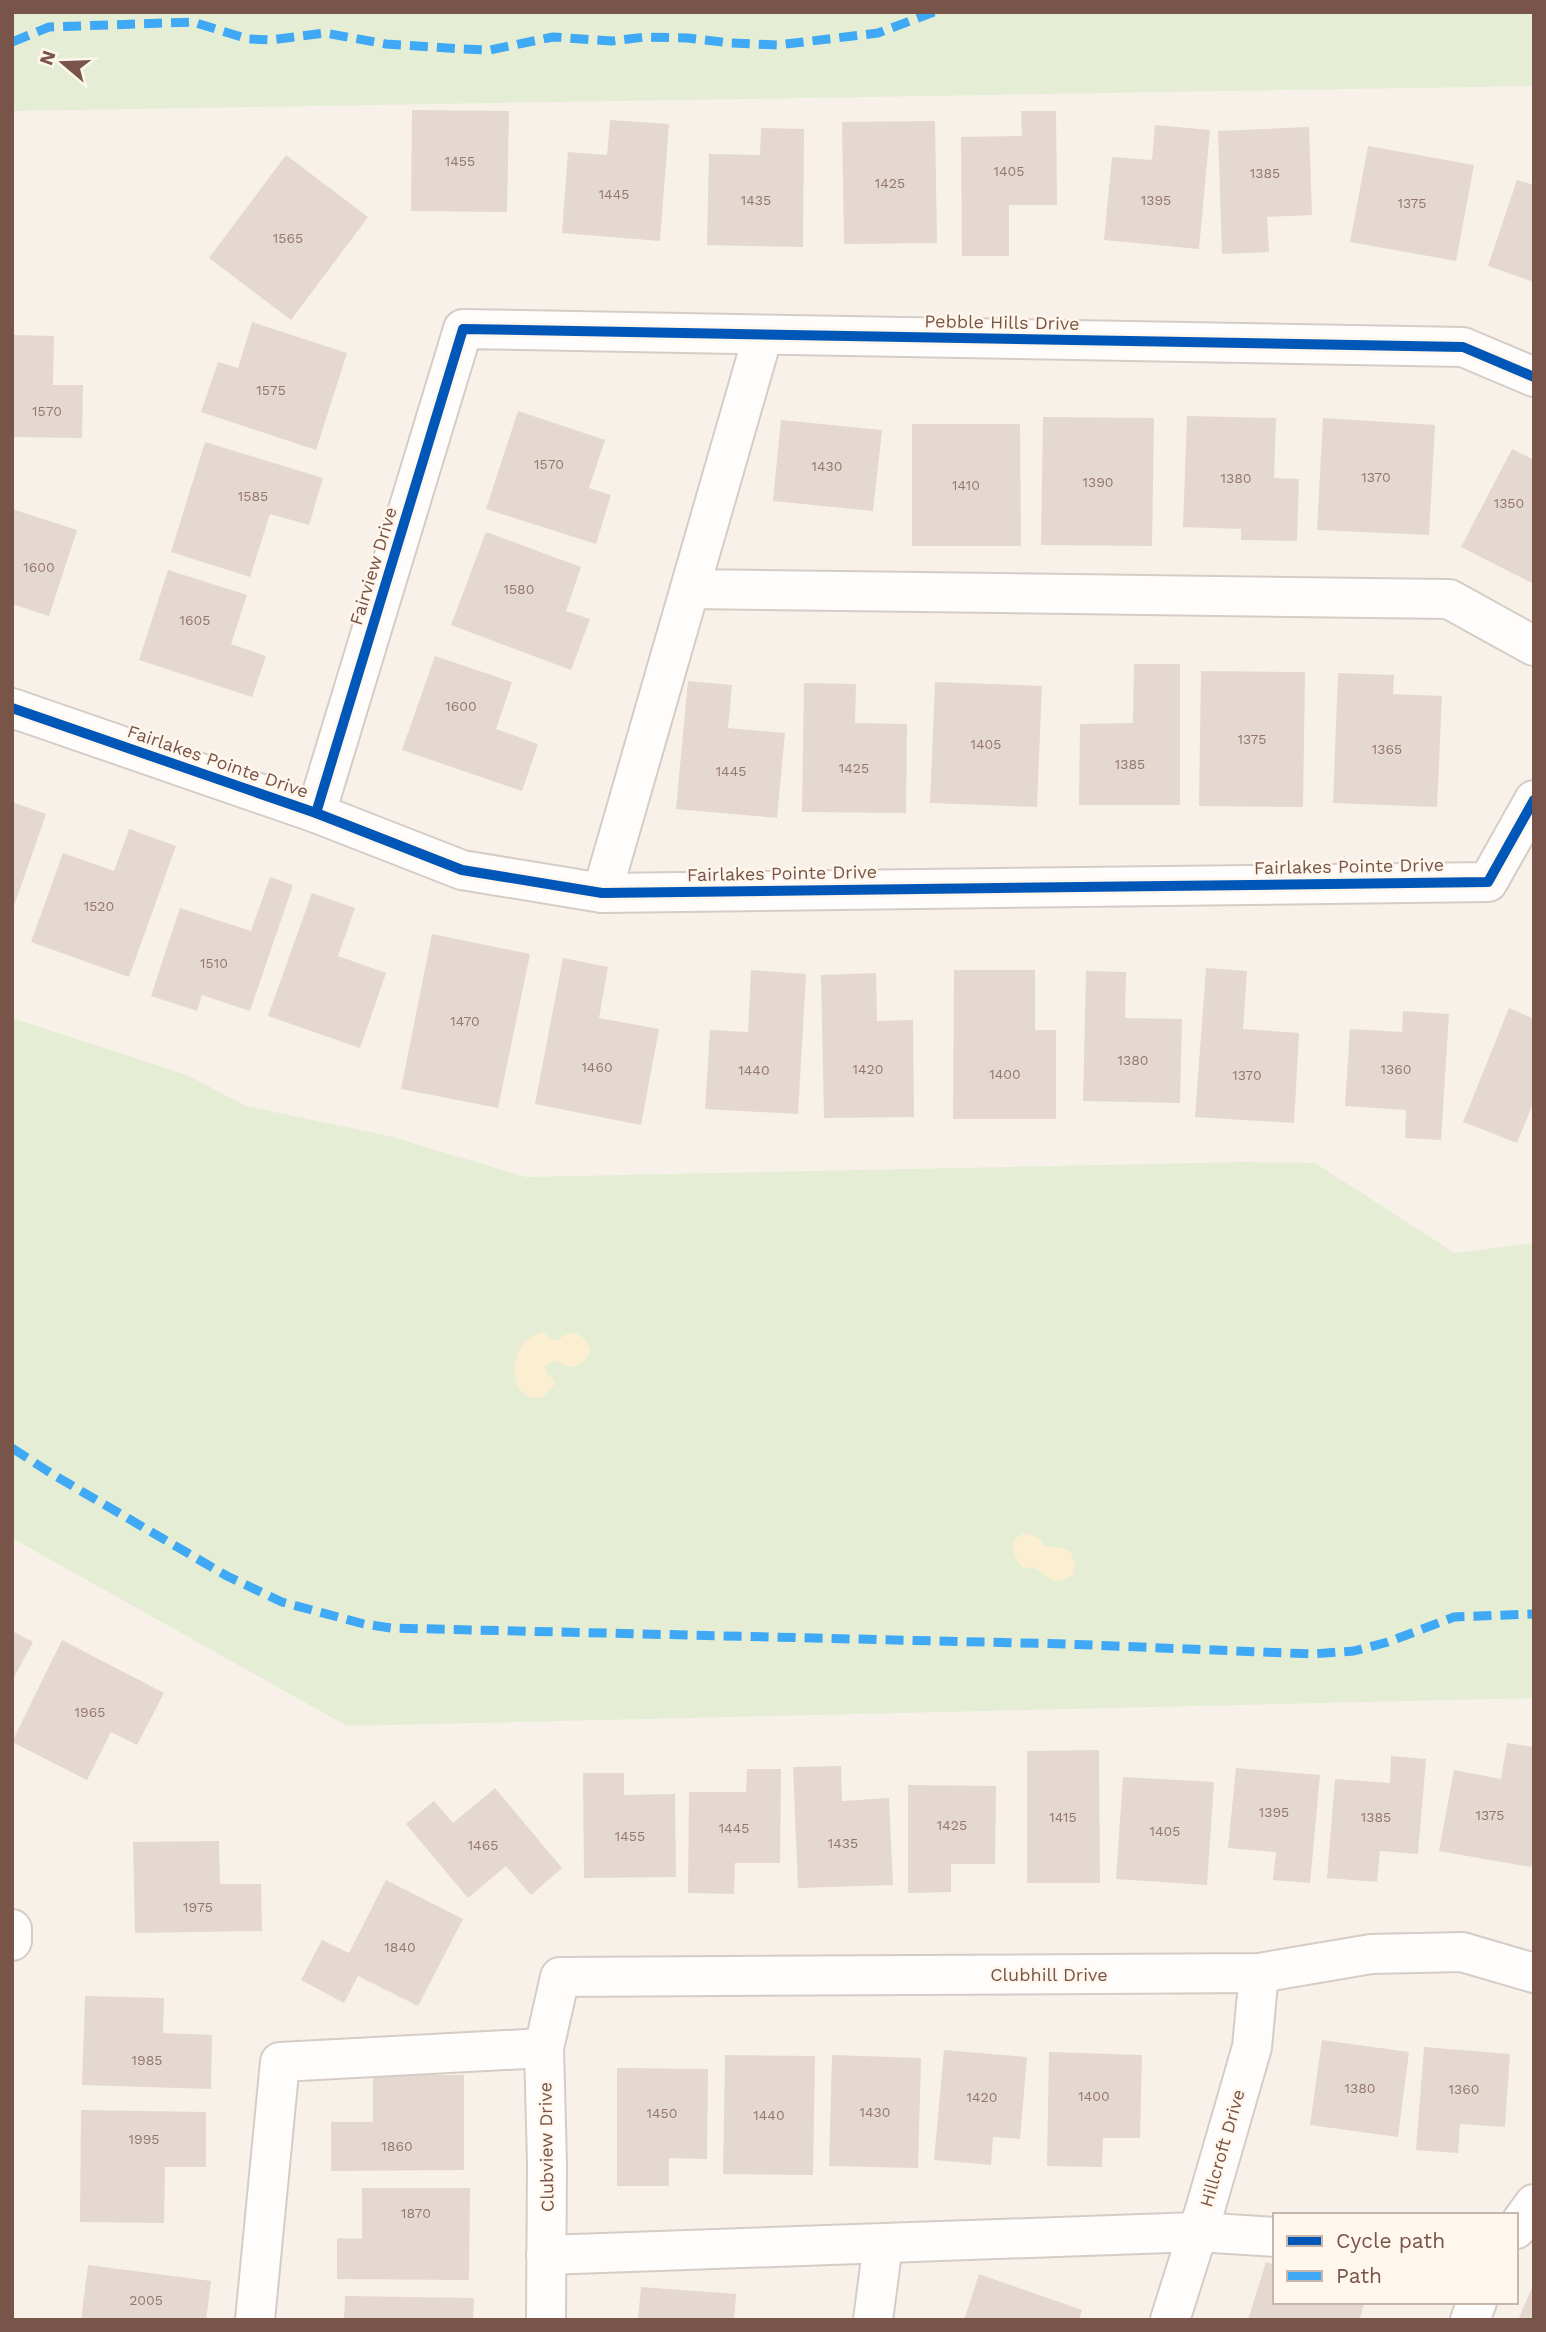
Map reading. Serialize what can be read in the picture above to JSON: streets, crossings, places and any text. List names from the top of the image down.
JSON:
{
  "streets": {
    "street": [
      "Pebble Hills Drive",
      "Fairview Drive",
      "Fairlakes Pointe Drive",
      "Clubhill Drive",
      "Clubview Drive",
      "Hillcroft Drive"
    ]
  },
  "crossings": [
    ["Pebble Hills Drive", "Fairview Drive"],
    ["Fairview Drive", "Fairlakes Pointe Drive"],
    ["Clubhill Drive", "Clubview Drive"],
    ["Clubhill Drive", "Hillcroft Drive"]
  ],
  "house_numbers": [
    "1455",
    "1405",
    "1385",
    "1425",
    "1445",
    "1435",
    "1395",
    "1375",
    "1565",
    "1575",
    "1570",
    "1570",
    "1430",
    "1370",
    "1380",
    "1390",
    "1410",
    "1585",
    "1350",
    "1600",
    "1580",
    "1605",
    "1600",
    "1375",
    "1405",
    "1365",
    "1385",
    "1425",
    "1445",
    "1520",
    "1510",
    "1470",
    "1380",
    "1460",
    "1420",
    "1360",
    "1440",
    "1400",
    "1370",
    "1965",
    "1395",
    "1375",
    "1415",
    "1385",
    "1425",
    "1445",
    "1405",
    "1455",
    "1435",
    "1465",
    "1975",
    "1840",
    "1985",
    "1380",
    "1360",
    "1400",
    "1420",
    "1430",
    "1450",
    "1440",
    "1995",
    "1860",
    "1870",
    "2005"
  ],
  "legend": ["Cycle path", "Path"],
  "north": "left"
}
